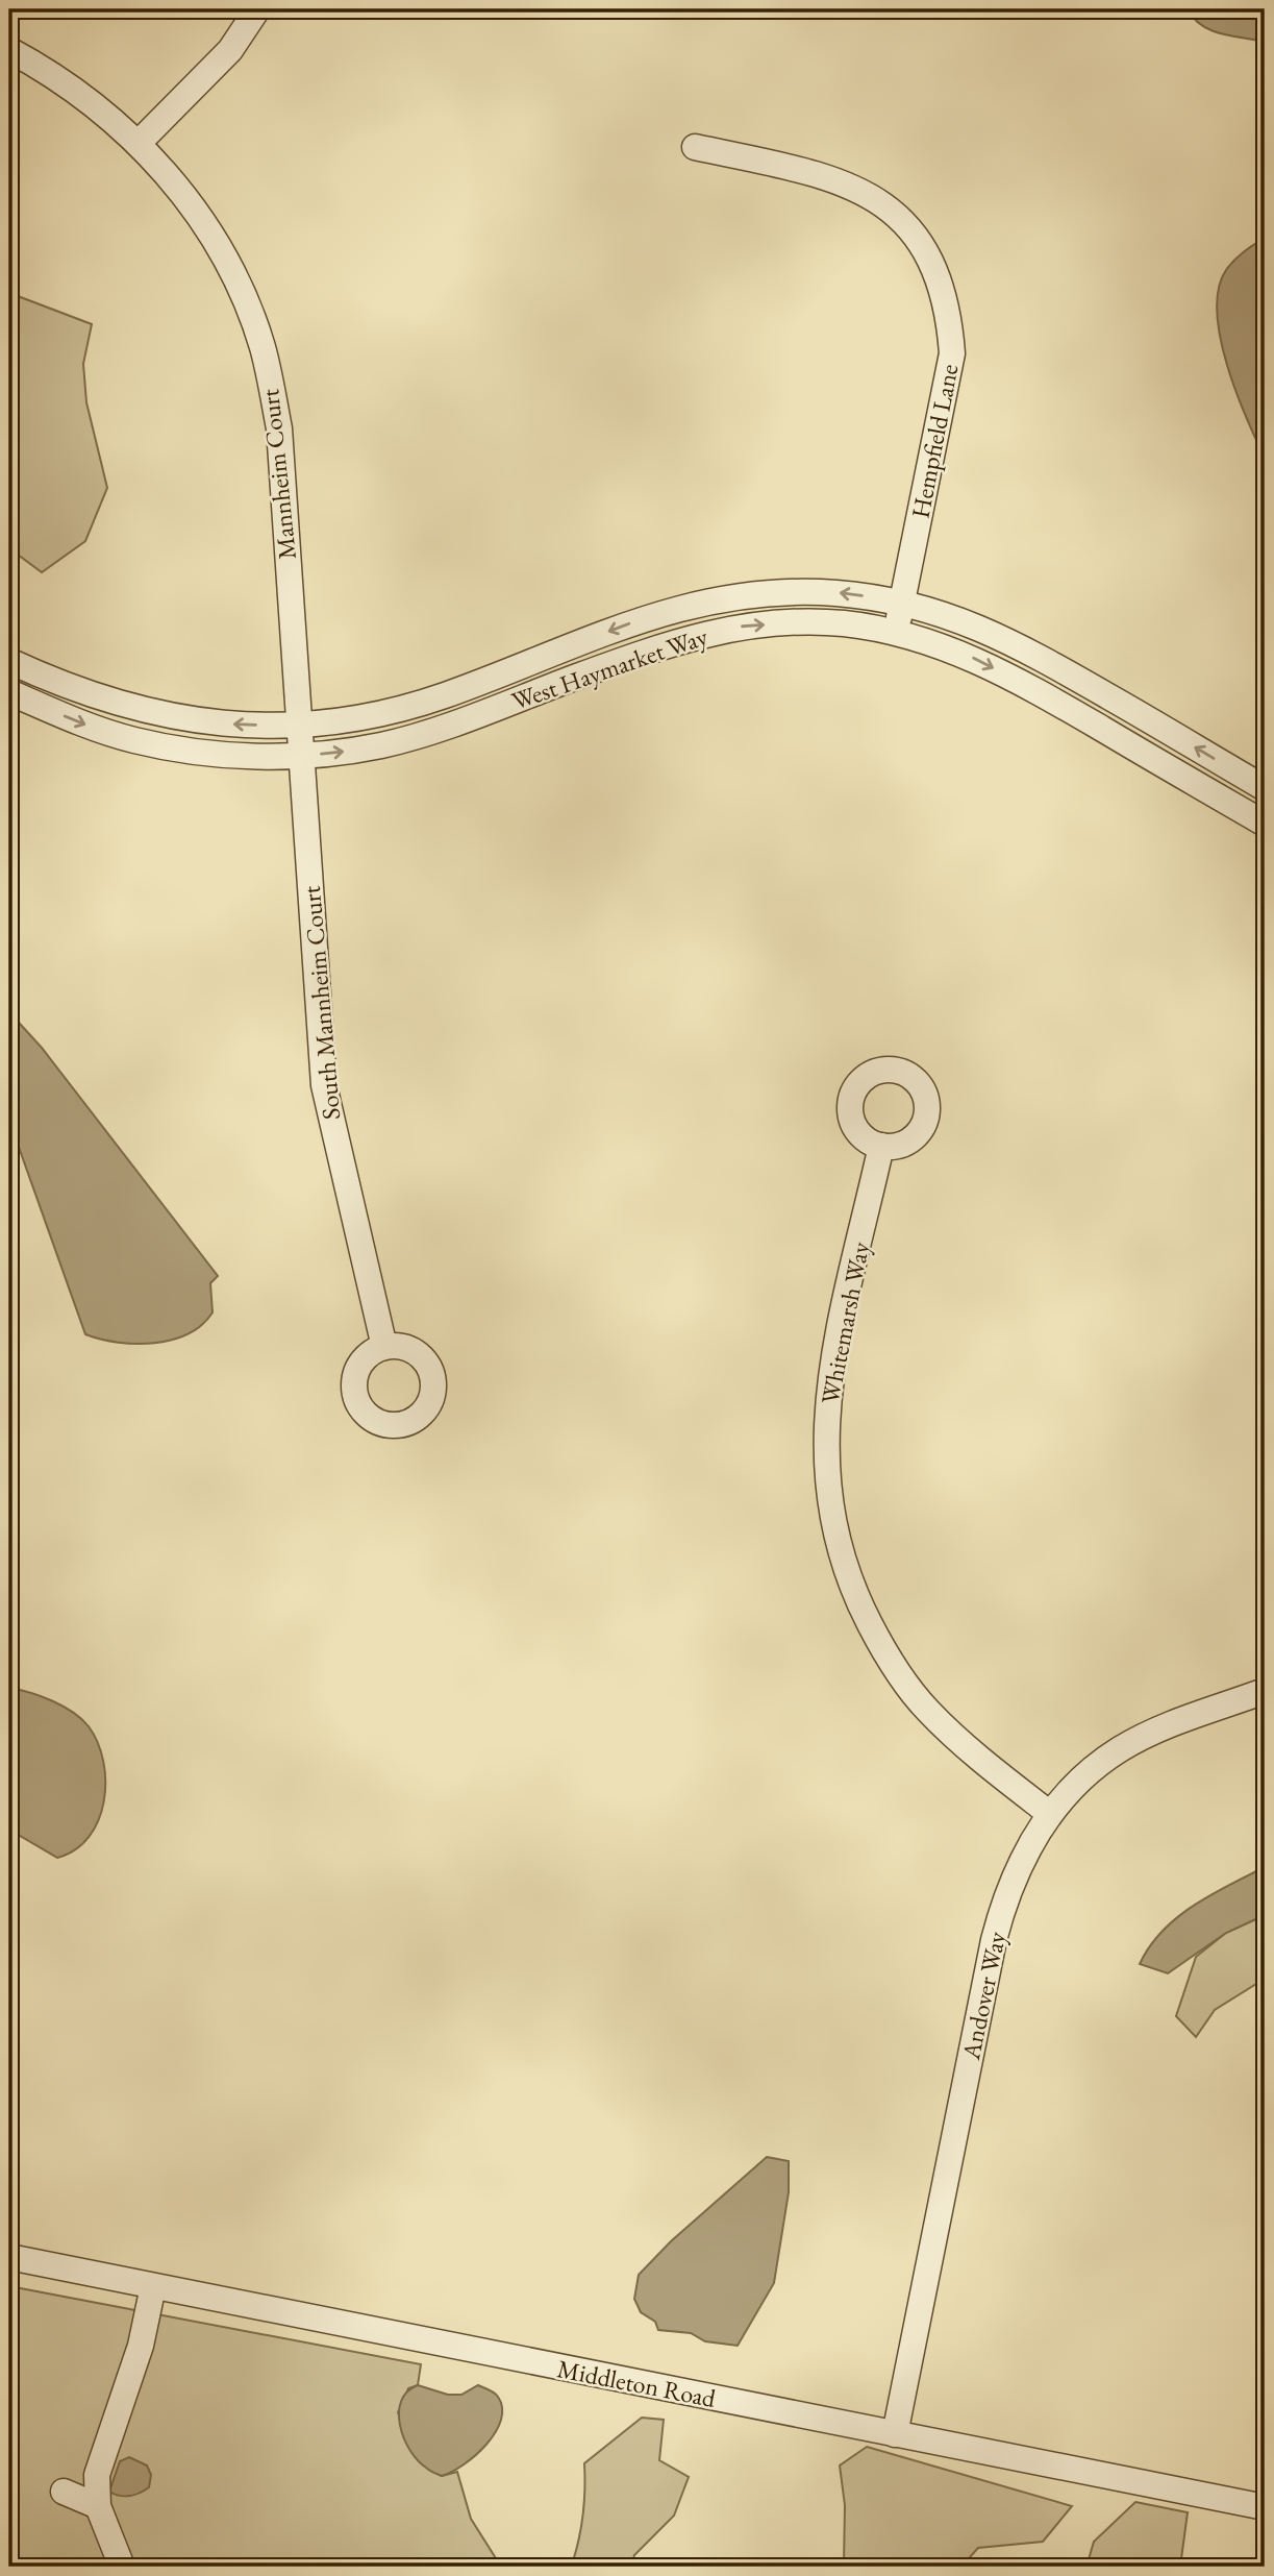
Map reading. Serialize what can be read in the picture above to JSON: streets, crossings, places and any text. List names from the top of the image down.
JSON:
{
  "streets": {
    "street": [
      "Hempfield Lane",
      "Mannheim Court",
      "West Haymarket Way",
      "South Mannheim Court",
      "Whitemarsh Way",
      "Andover Way",
      "Middleton Road"
    ]
  },
  "crossings": [
    ["Hempfield Lane", "West Haymarket Way"],
    ["Mannheim Court", "West Haymarket Way"],
    ["Mannheim Court", "South Mannheim Court"],
    ["West Haymarket Way", "South Mannheim Court"],
    ["Whitemarsh Way", "Andover Way"],
    ["Andover Way", "Middleton Road"]
  ]
}
